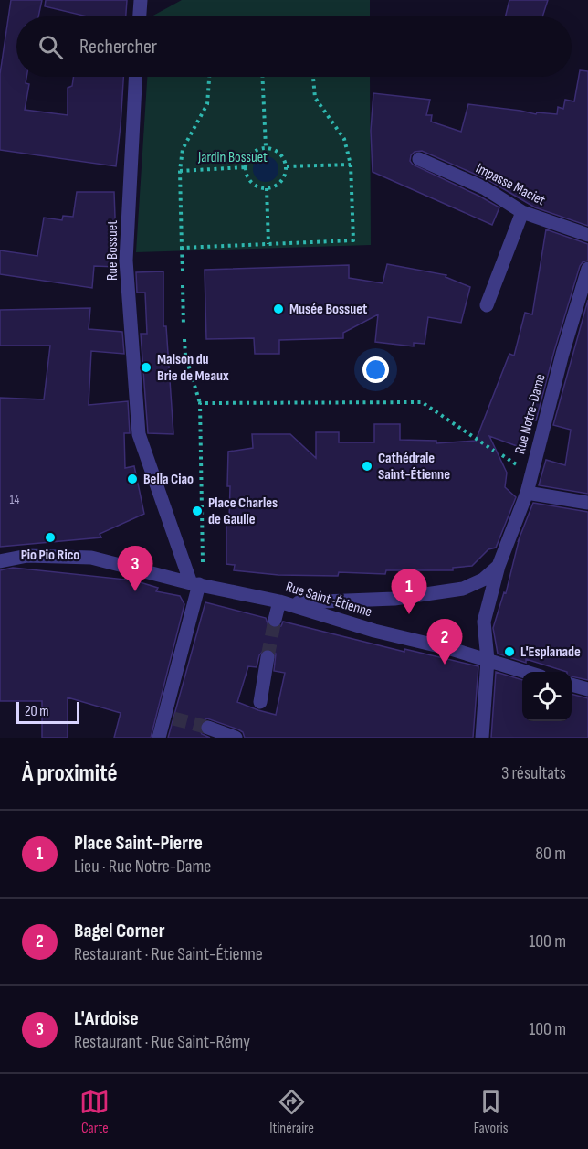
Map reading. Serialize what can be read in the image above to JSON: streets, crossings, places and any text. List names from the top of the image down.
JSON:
{
  "streets": {
    "street": [
      "Impasse Maciet",
      "Rue Bossuet",
      "Rue Notre-Dame",
      "Rue Saint-Étienne"
    ]
  },
  "crossings": [
    ["Rue Bossuet", "Rue Saint-Étienne"],
    ["Rue Notre-Dame", "Rue Saint-Étienne"]
  ],
  "parks": ["Jardin Bossuet"],
  "places": [
    "Musée Bossuet",
    "Maison du Brie de Meaux",
    "Cathédrale Saint-Étienne",
    "Bella Ciao",
    "Place Charles de Gaulle",
    "Pio Pio Rico",
    "L'Esplanade"
  ],
  "house_numbers": ["14"],
  "scale_bar": "20 m",
  "page": {
    "search": "Rechercher",
    "pins": ["3", "1", "2"],
    "scale": "20 m",
    "heading": ["À proximité", "3 résultats"],
    "list": [
      {
        "mark": "1",
        "name": "Place Saint-Pierre",
        "note": "Lieu · Rue Notre-Dame",
        "value": "80 m"
      },
      {
        "mark": "2",
        "name": "Bagel Corner",
        "note": "Restaurant · Rue Saint-Étienne",
        "value": "100 m"
      },
      {
        "mark": "3",
        "name": "L'Ardoise",
        "note": "Restaurant · Rue Saint-Rémy",
        "value": "100 m"
      }
    ],
    "nav": ["Carte", "Itinéraire", "Favoris"]
  }
}
